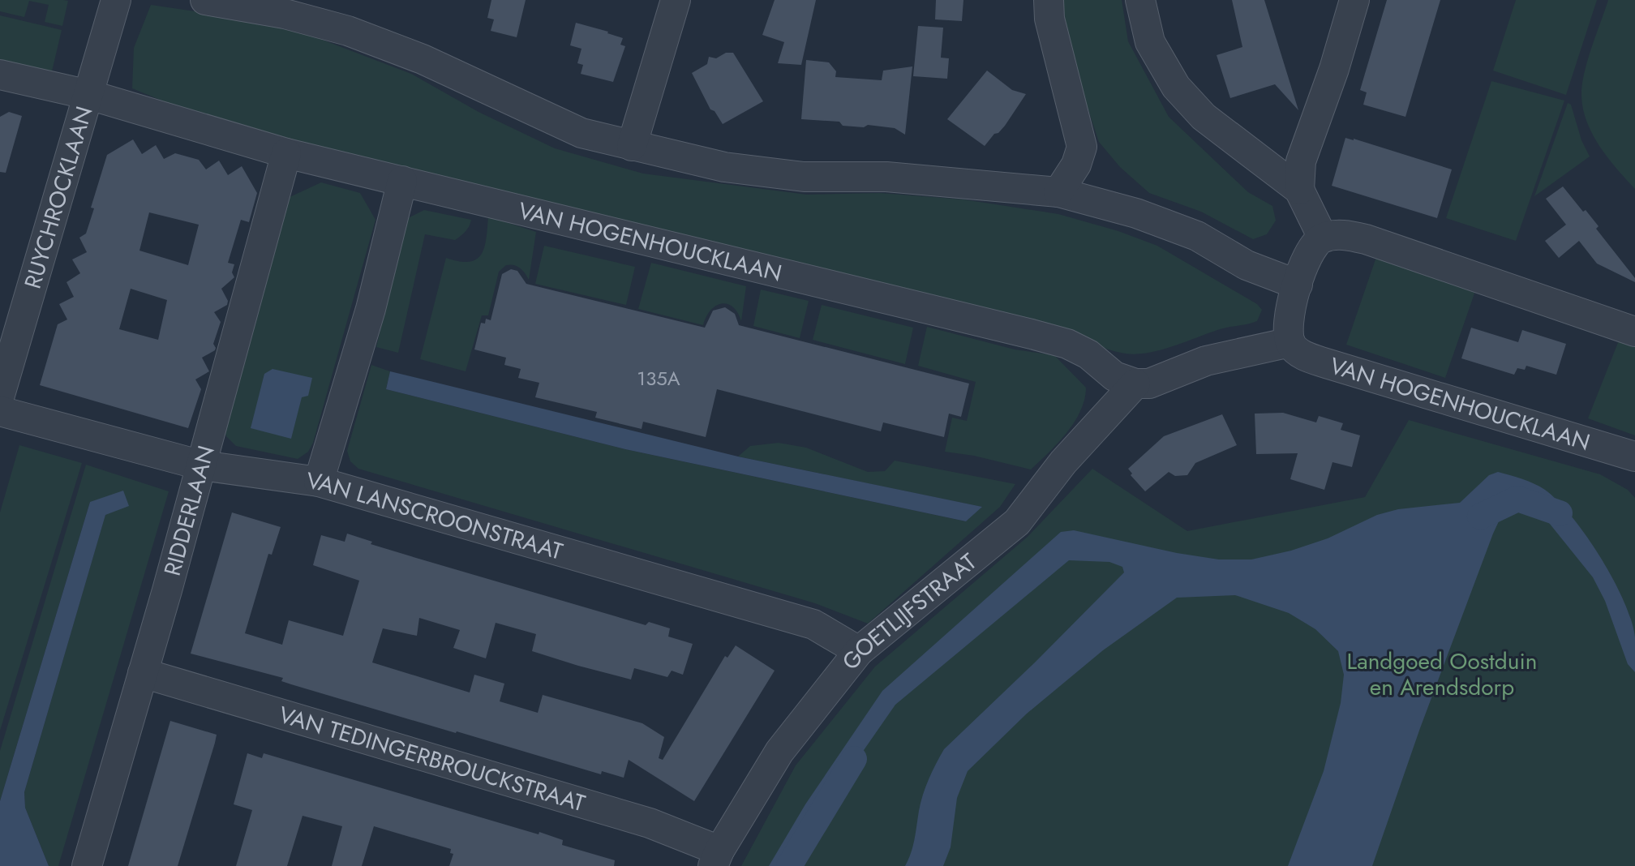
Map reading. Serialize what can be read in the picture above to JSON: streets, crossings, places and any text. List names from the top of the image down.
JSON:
{
  "streets": {
    "street": [
      "RUYCHROCKLAAN",
      "VAN HOGENHOUCKLAAN",
      "RIDDERLAAN",
      "VAN LANSCROONSTRAAT",
      "GOETLIJFSTRAAT",
      "VAN TEDINGERBROUCKSTRAAT"
    ]
  },
  "crossings": [
    ["RUYCHROCKLAAN", "VAN HOGENHOUCKLAAN"],
    ["VAN HOGENHOUCKLAAN", "RIDDERLAAN"],
    ["VAN HOGENHOUCKLAAN", "GOETLIJFSTRAAT"],
    ["RIDDERLAAN", "VAN LANSCROONSTRAAT"],
    ["RIDDERLAAN", "VAN TEDINGERBROUCKSTRAAT"],
    ["VAN LANSCROONSTRAAT", "GOETLIJFSTRAAT"],
    ["GOETLIJFSTRAAT", "VAN TEDINGERBROUCKSTRAAT"]
  ],
  "parks": ["Landgoed Oostduin en Arendsdorp"],
  "house_numbers": ["135A"]
}
